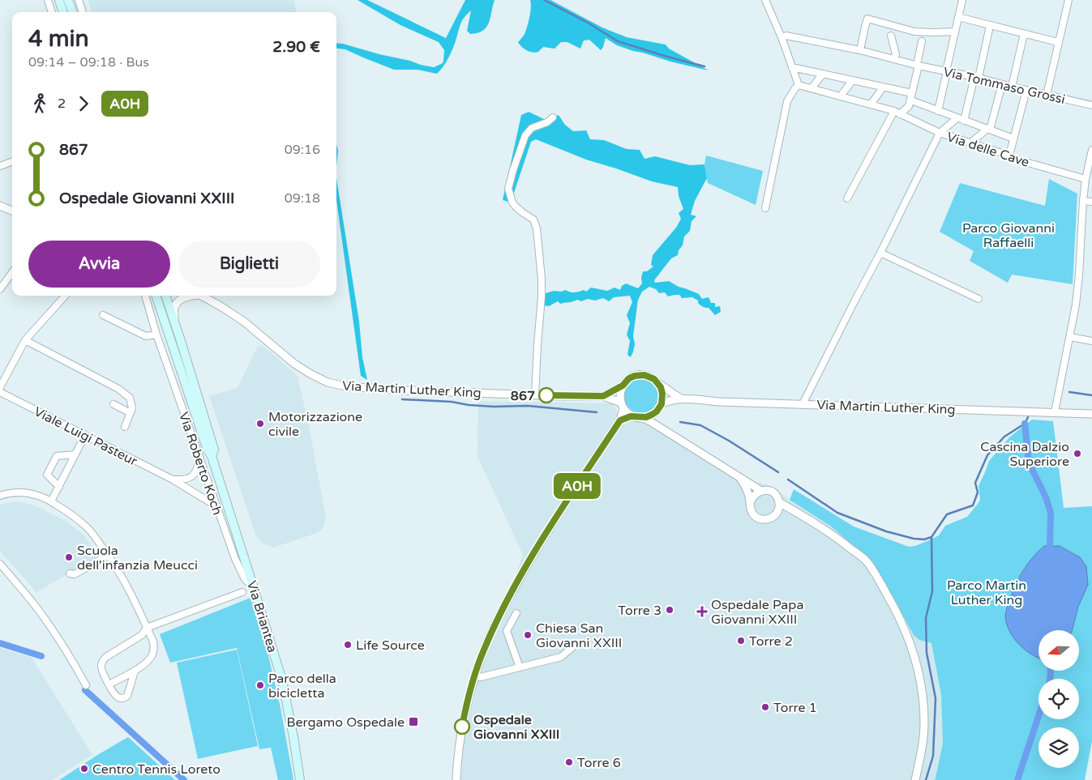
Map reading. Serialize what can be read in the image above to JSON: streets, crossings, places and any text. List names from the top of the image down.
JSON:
{
  "streets": {
    "main road": ["Via Briantea"],
    "street": [
      "Via Tommaso Grossi",
      "Via delle Cave",
      "Via Martin Luther King",
      "Viale Luigi Pasteur",
      "Via Roberto Koch"
    ]
  },
  "crossings": [
    ["Viale Luigi Pasteur", "Via Roberto Koch"],
    ["Via Roberto Koch", "Via Briantea"]
  ],
  "parks": ["Parco Giovanni Raffaelli", "Parco Martin Luther King"],
  "places": {
    "other": [
      "867",
      "Motorizzazione civile",
      "Cascina Dalzio Superiore",
      "Scuola dell'infanzia Meucci",
      "Torre 3",
      "Chiesa San Giovanni XXIII",
      "Torre 2",
      "Life Source",
      "Parco della bicicletta",
      "Torre 1",
      "Ospedale Giovanni XXIII",
      "Torre 6",
      "Centro Tennis Loreto"
    ],
    "health": ["Ospedale Papa Giovanni XXIII"],
    "transit": ["Bergamo Ospedale"]
  },
  "lines": ["bus line A0H"],
  "north": "left",
  "page": {
    "on_map": "A0H",
    "heading": ["4 min", "09:14 – 09:18 · Bus", "2.90 €"],
    "legs": ["2", "A0H"],
    "list": [
      {
        "name": "867",
        "value": "09:16"
      },
      {
        "name": "Ospedale Giovanni XXIII",
        "value": "09:18"
      }
    ],
    "buttons": ["Avvia", "Biglietti"]
  }
}
